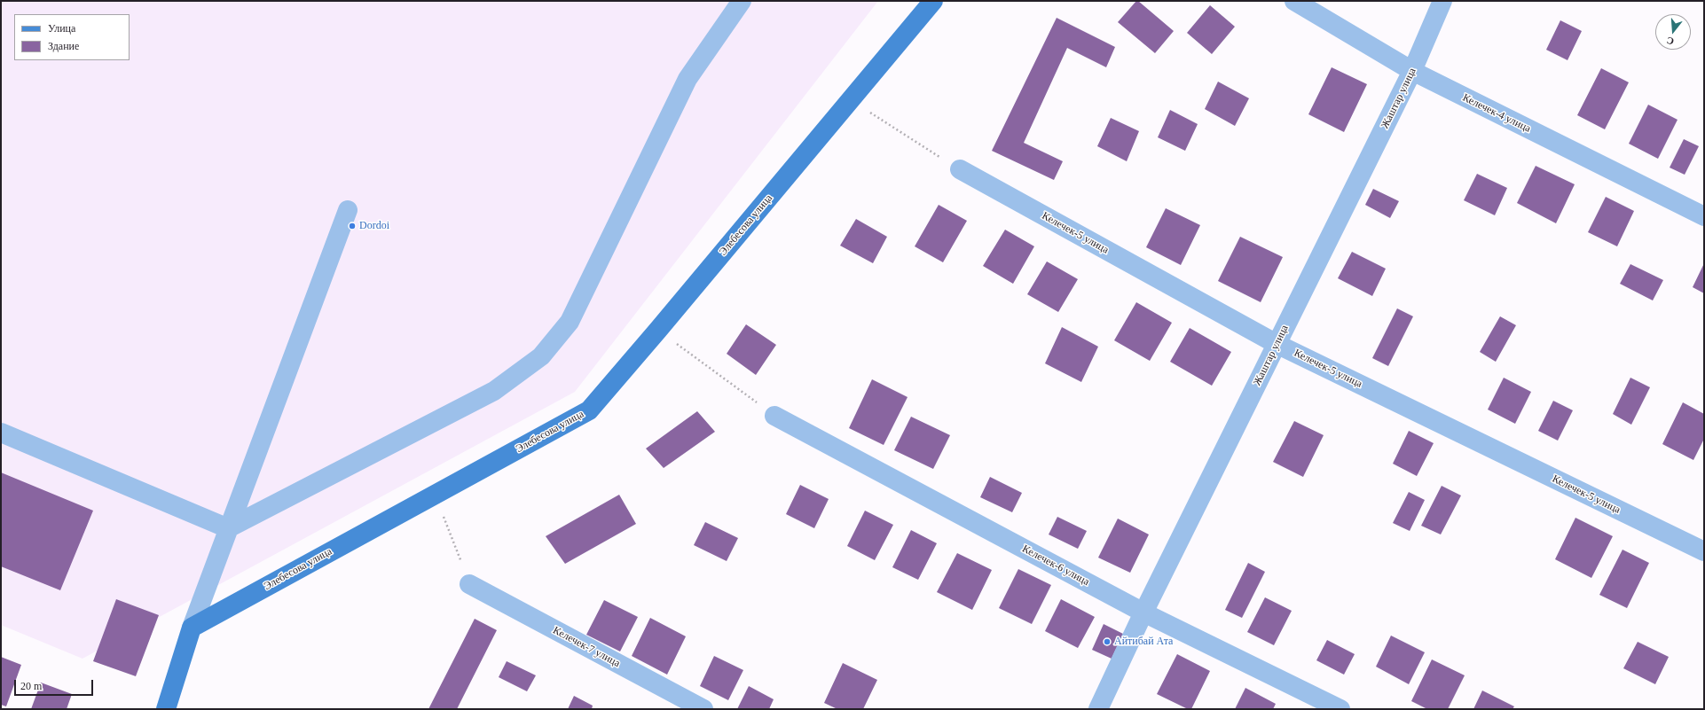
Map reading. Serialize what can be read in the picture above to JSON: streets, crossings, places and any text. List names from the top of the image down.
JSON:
{
  "streets": {
    "main road": ["Элебесова улица"],
    "street": [
      "Жаштар улица",
      "Келечек-4 улица",
      "Келечек-5 улица",
      "Келечек-6 улица",
      "Келечек-7 улица"
    ]
  },
  "crossings": [
    ["Жаштар улица", "Келечек-4 улица"],
    ["Жаштар улица", "Келечек-5 улица"],
    ["Жаштар улица", "Келечек-6 улица"]
  ],
  "places": ["Dordoi", "Айтибай Ата"],
  "legend": ["Улица", "Здание"],
  "scale_bar": "20 m",
  "north": "bottom"
}
